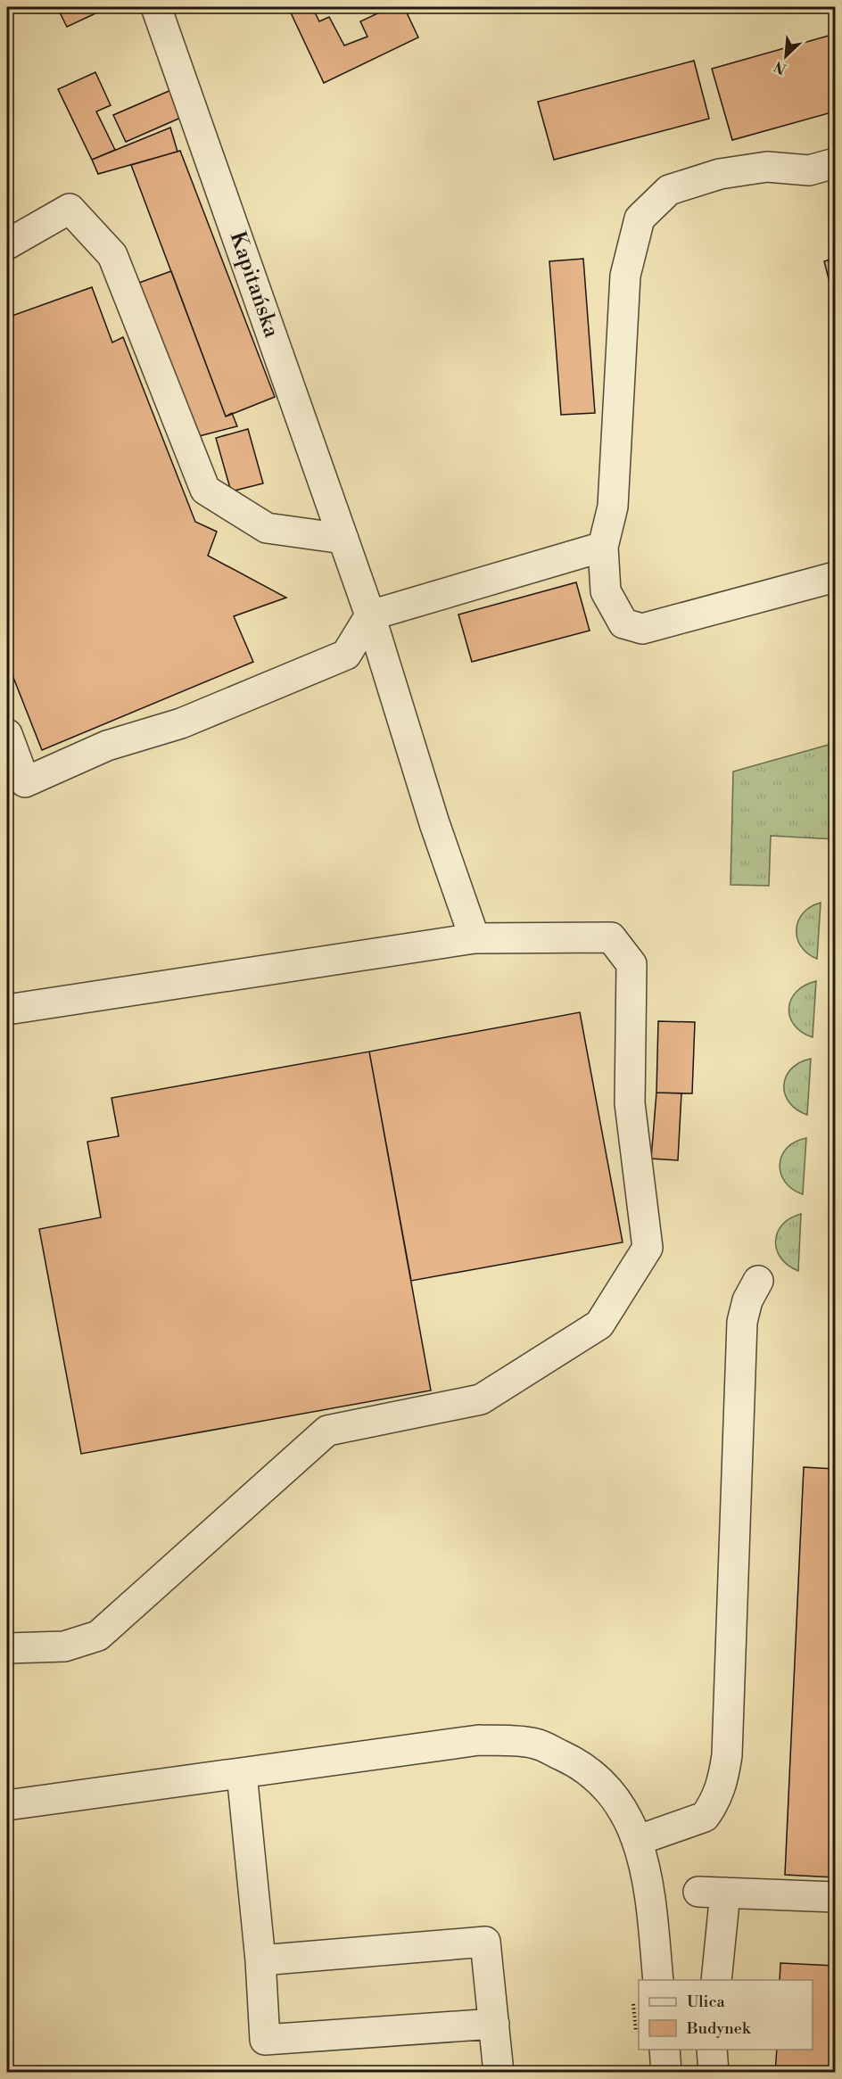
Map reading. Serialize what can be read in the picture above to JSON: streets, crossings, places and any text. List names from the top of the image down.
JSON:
{
  "streets": {
    "street": ["Kapitańska"]
  },
  "legend": ["Ulica", "Budynek"],
  "north": "bottom left"
}
